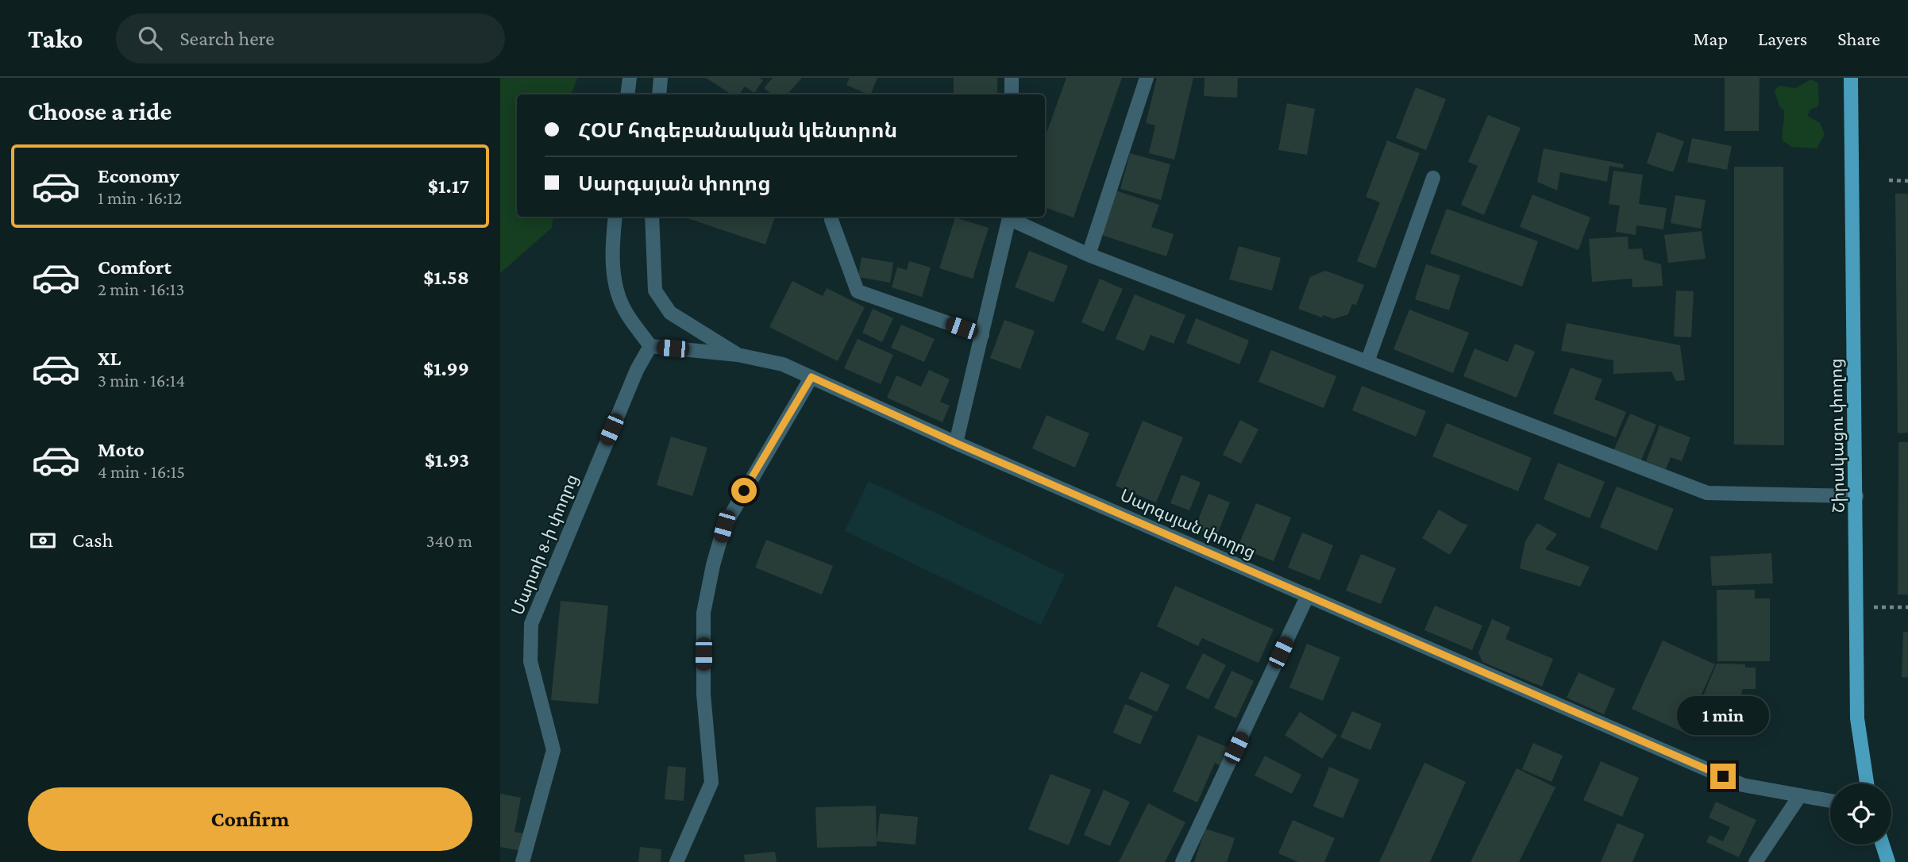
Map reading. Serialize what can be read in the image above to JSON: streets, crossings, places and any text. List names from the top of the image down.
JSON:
{
  "streets": {
    "main road": ["Շիրակացու փողոց"],
    "street": ["Սարգսյան փողոց", "Մարտի 8-ի փողոց"]
  },
  "crossings": [
    ["Սարգսյան փողոց", "Մարտի 8-ի փողոց"]
  ],
  "page": {
    "header": "Tako",
    "search": "Search here",
    "nav": ["Map", "Layers", "Share"],
    "heading": "Choose a ride",
    "banner": ["ՀՕՄ հոգեբանական կենտրոն", "Սարգսյան փողոց"],
    "list": [
      {
        "name": "Economy",
        "note": "1 min · 16:12",
        "value": "$1.17"
      },
      {
        "name": "Comfort",
        "note": "2 min · 16:13",
        "value": "$1.58"
      },
      {
        "name": "XL",
        "note": "3 min · 16:14",
        "value": "$1.99"
      },
      {
        "name": "Moto",
        "note": "4 min · 16:15",
        "value": "$1.93"
      }
    ],
    "pay": ["Cash", "340 m"],
    "bubble": "1 min",
    "buttons": "Confirm"
  }
}
